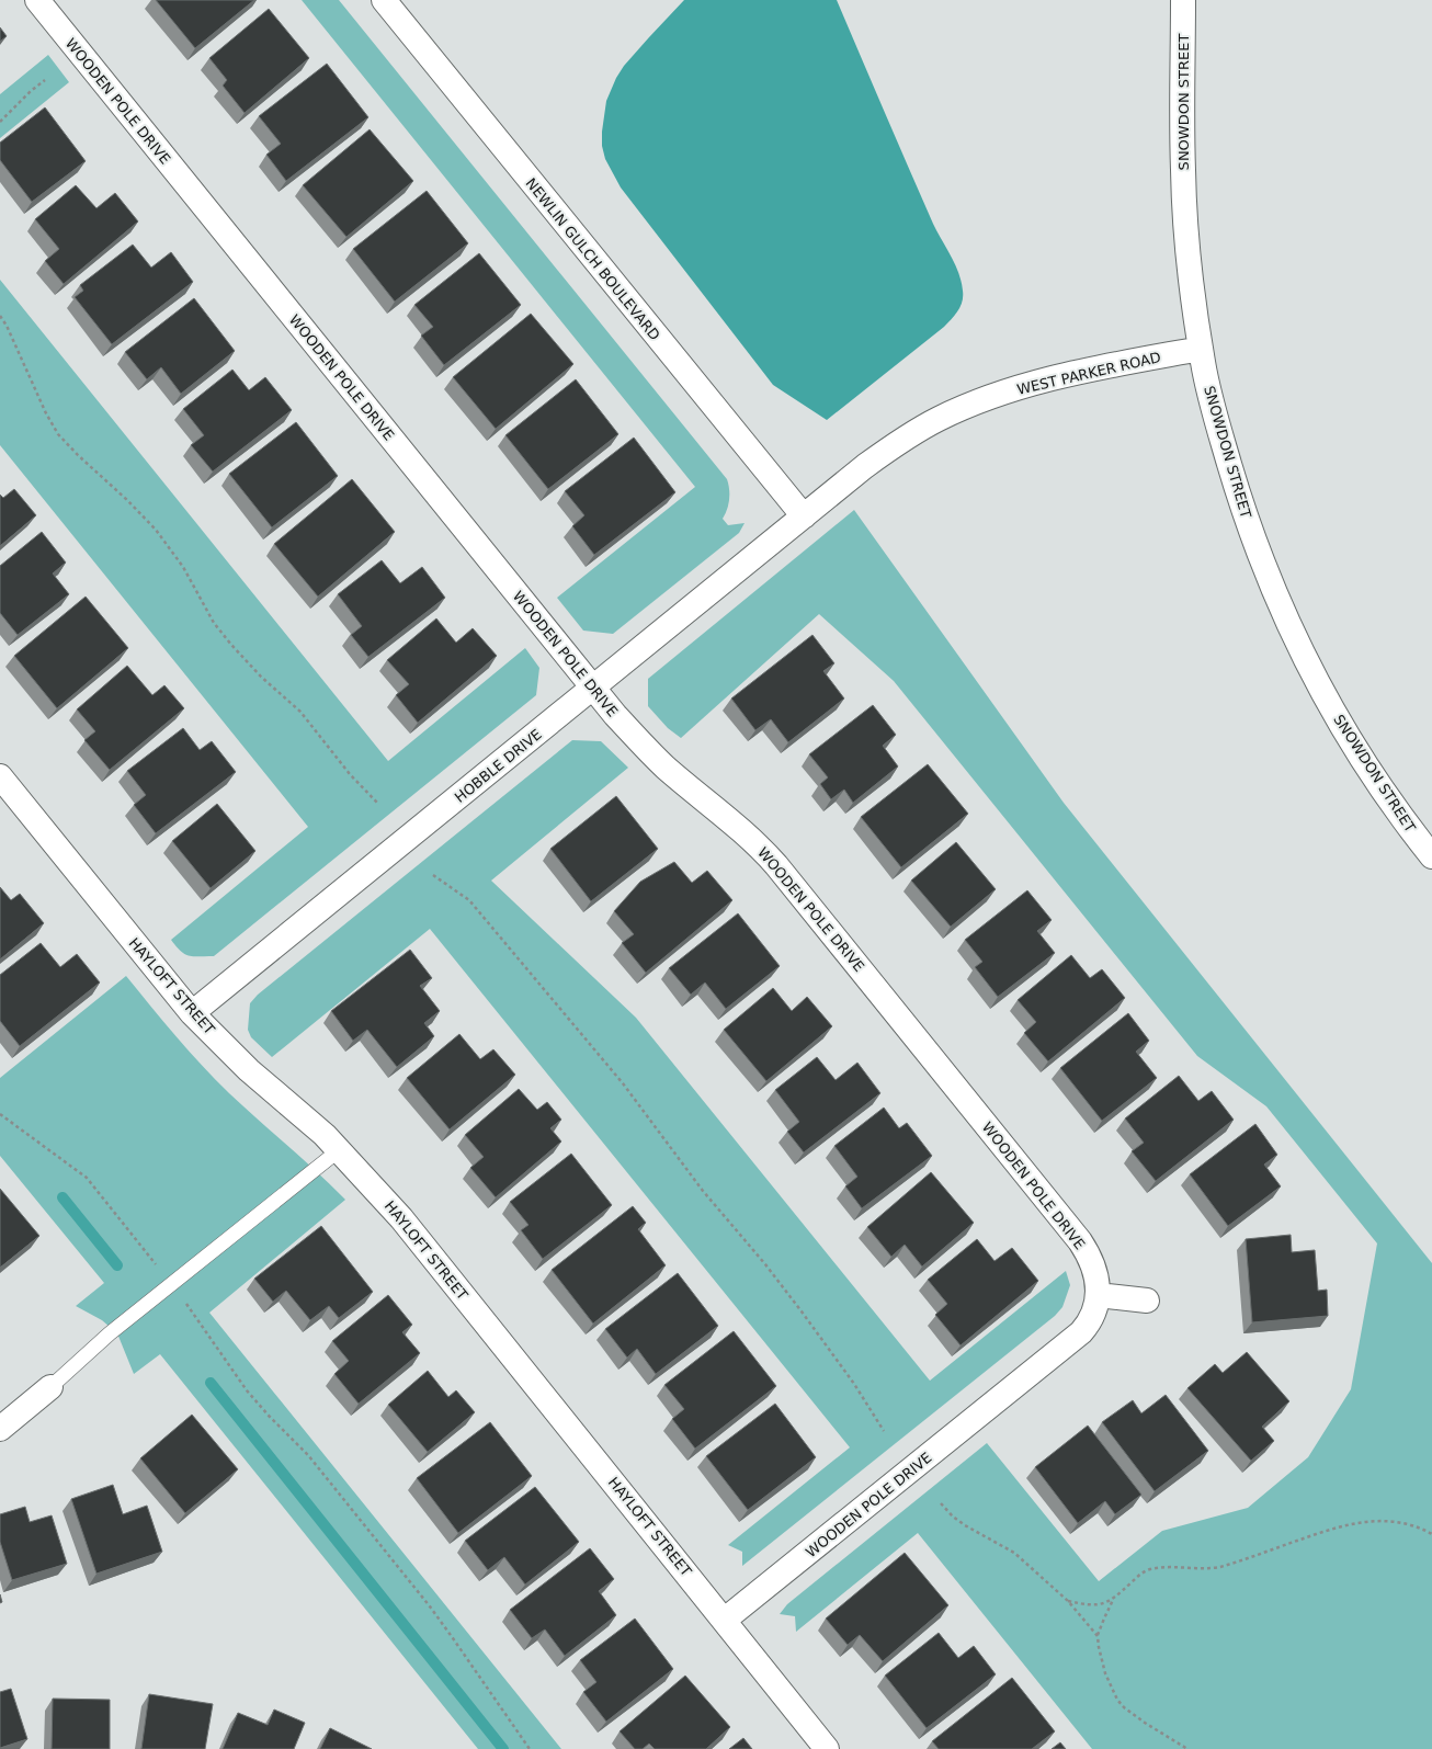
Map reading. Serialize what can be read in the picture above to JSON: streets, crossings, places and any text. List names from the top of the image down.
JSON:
{
  "streets": {
    "street": [
      "WOODEN POLE DRIVE",
      "SNOWDON STREET",
      "NEWLIN GULCH BOULEVARD",
      "WEST PARKER ROAD",
      "HOBBLE DRIVE",
      "HAYLOFT STREET"
    ]
  },
  "crossings": [
    ["WOODEN POLE DRIVE", "HOBBLE DRIVE"],
    ["WOODEN POLE DRIVE", "HAYLOFT STREET"],
    ["SNOWDON STREET", "WEST PARKER ROAD"],
    ["NEWLIN GULCH BOULEVARD", "WEST PARKER ROAD"],
    ["NEWLIN GULCH BOULEVARD", "HOBBLE DRIVE"],
    ["WEST PARKER ROAD", "HOBBLE DRIVE"],
    ["HOBBLE DRIVE", "HAYLOFT STREET"]
  ]
}
